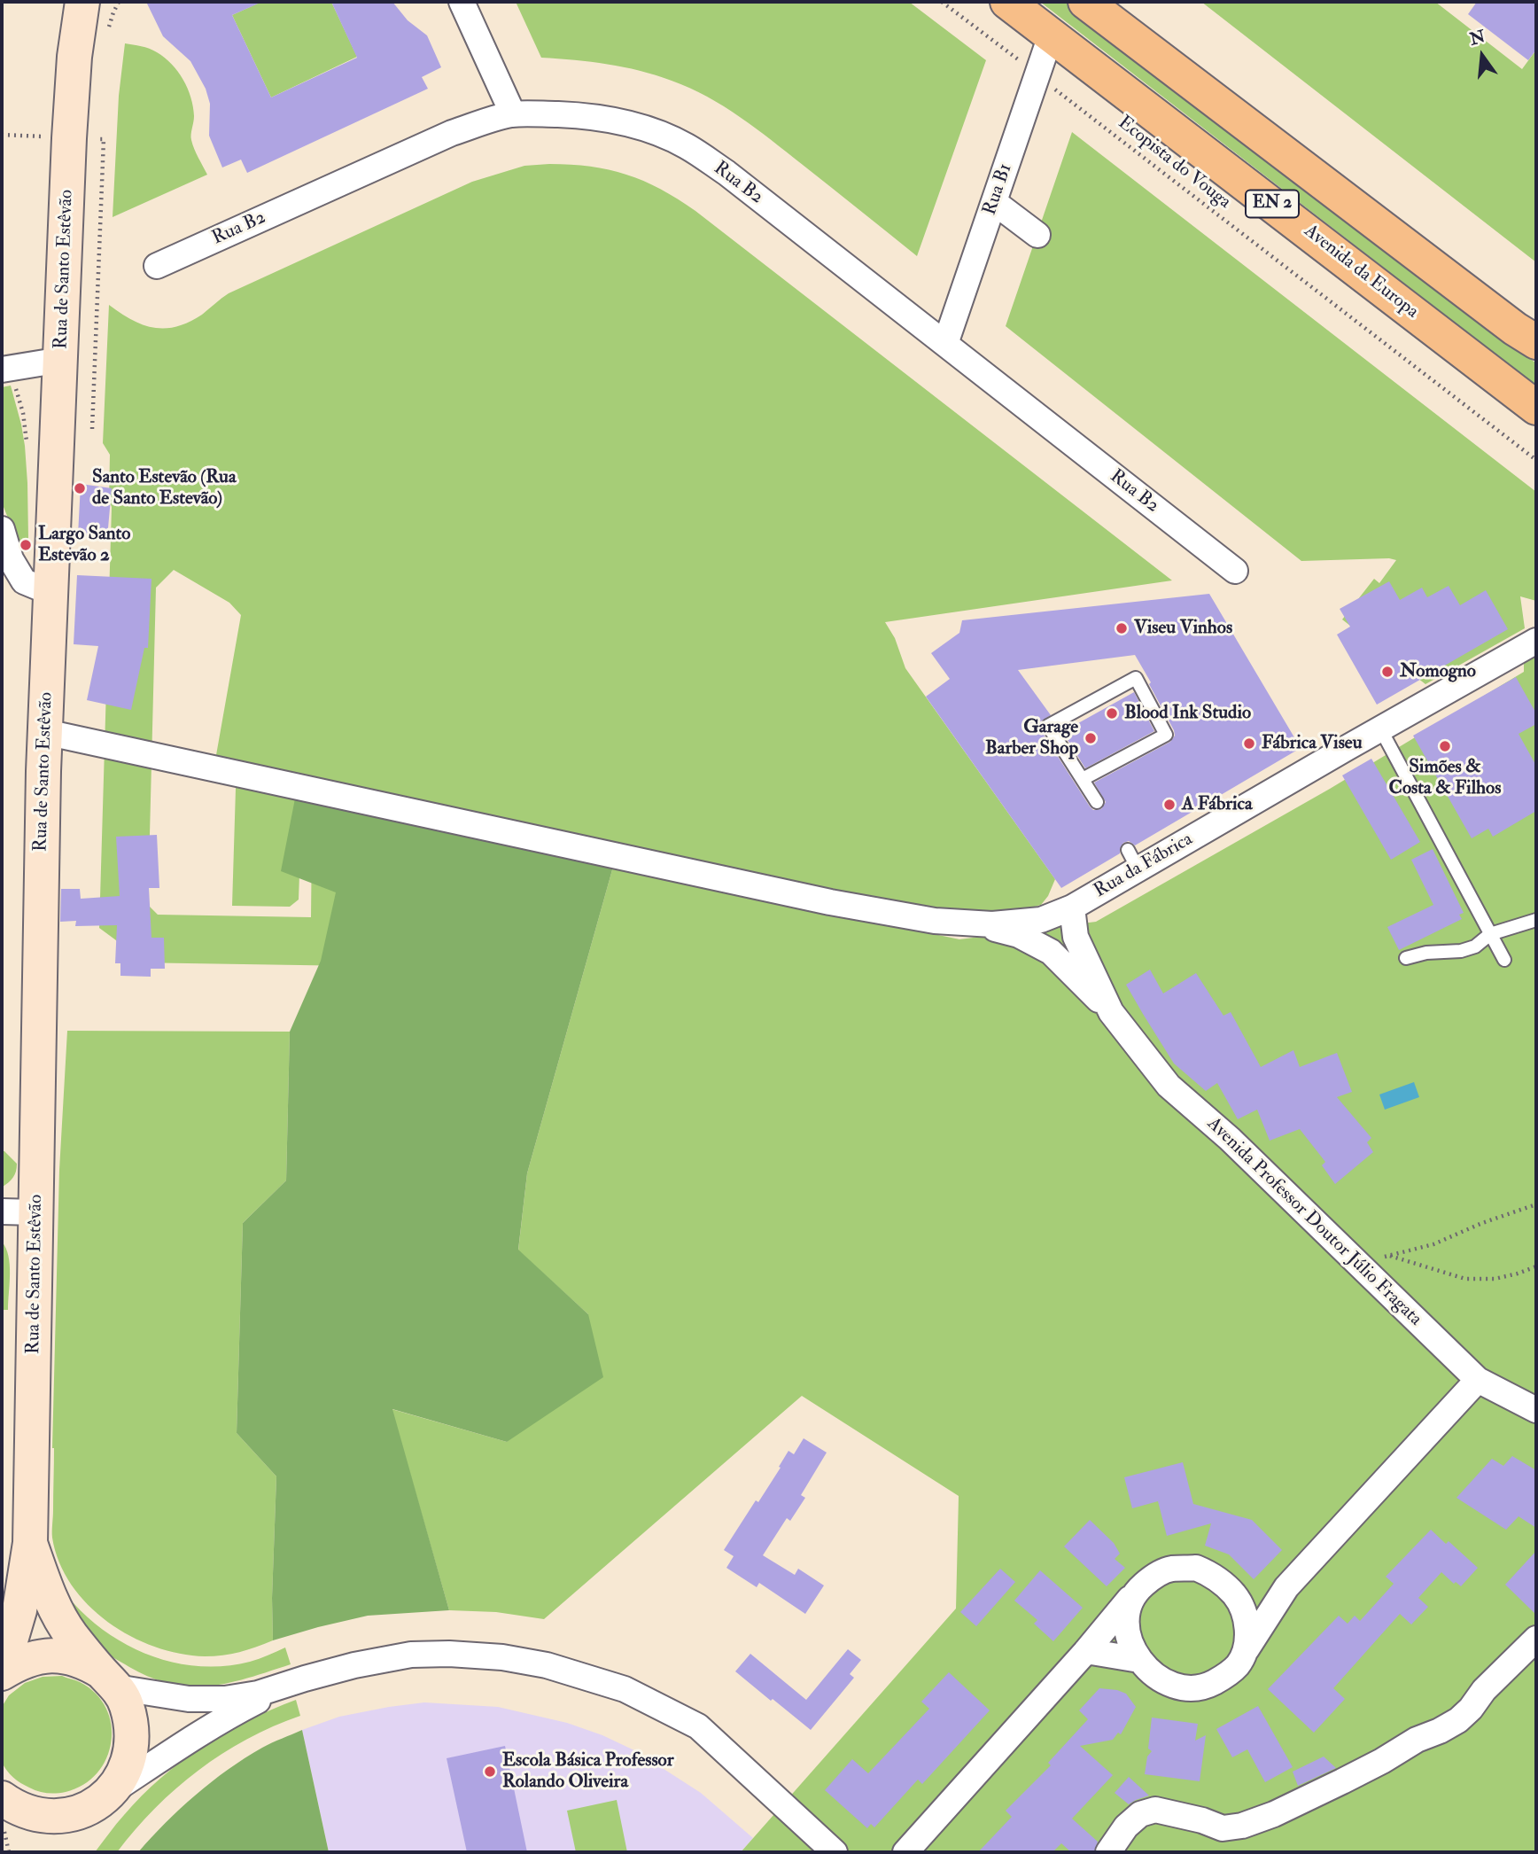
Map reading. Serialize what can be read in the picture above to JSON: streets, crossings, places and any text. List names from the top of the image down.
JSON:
{
  "streets": {
    "main road": ["EN 2", "Avenida da Europa"],
    "street": [
      "Rua B2",
      "Rua B1",
      "Rua de Santo Estêvão",
      "Rua da Fábrica",
      "Avenida Professor Doutor Júlio Fragata"
    ],
    "path": ["Ecopista do Vouga"]
  },
  "crossings": [
    ["Ecopista do Vouga", "Rua B1"],
    ["Rua B2", "Rua B1"],
    ["Rua B1", "Avenida da Europa"],
    ["Rua de Santo Estêvão", "Rua da Fábrica"],
    ["Rua da Fábrica", "Avenida Professor Doutor Júlio Fragata"]
  ],
  "places": [
    "Santo Estevão (Rua de Santo Estevão)",
    "Largo Santo Estevão 2",
    "Viseu Vinhos",
    "Nomogno",
    "Blood Ink Studio",
    "Garage Barber Shop",
    "Fábrica Viseu",
    "Simões & Costa & Filhos",
    "A Fábrica",
    "Escola Básica Professor Rolando Oliveira"
  ],
  "north": "top"
}
